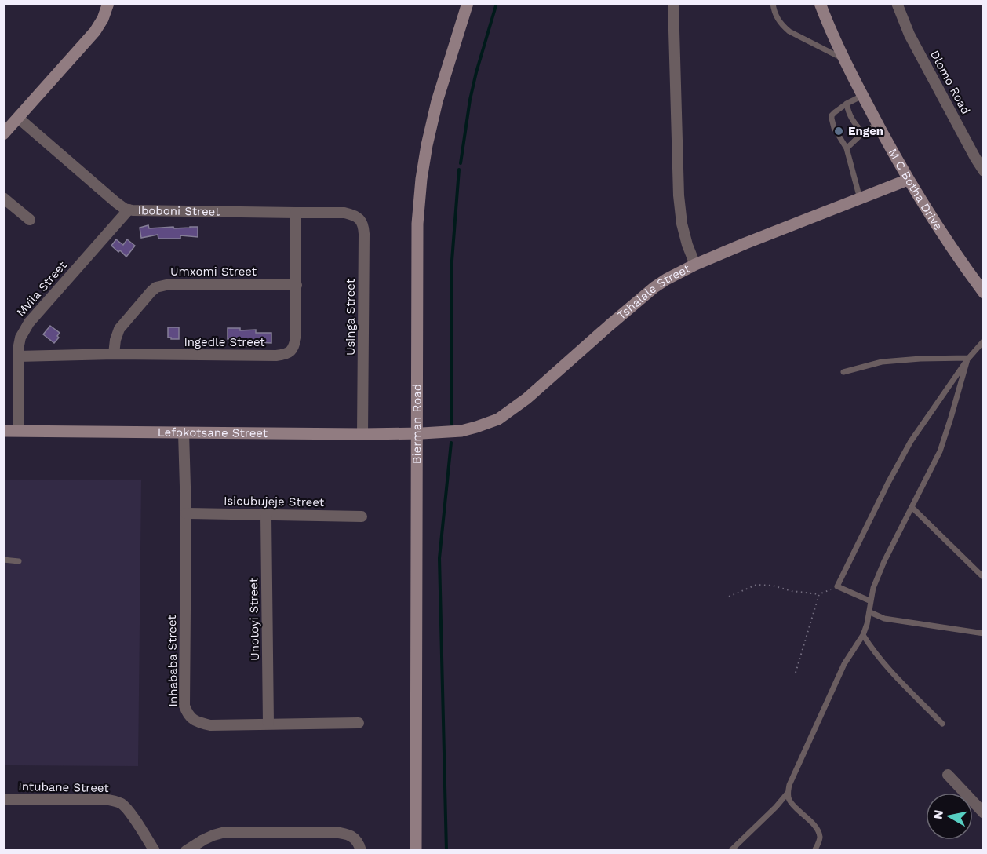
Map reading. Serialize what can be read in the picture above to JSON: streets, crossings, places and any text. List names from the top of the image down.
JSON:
{
  "streets": {
    "main road": [
      "M C Botha Drive",
      "Tshalale Street",
      "Bierman Road",
      "Lefokotsane Street"
    ],
    "street": [
      "Dlomo Road",
      "Iboboni Street",
      "Umxomi Street",
      "Mvila Street",
      "Usinga Street",
      "Ingedle Street",
      "Isicubujeje Street",
      "Unotoyi Street",
      "Inhababa Street",
      "Intubane Street"
    ]
  },
  "crossings": [
    ["M C Botha Drive", "Tshalale Street"],
    ["Iboboni Street", "Mvila Street"],
    ["Iboboni Street", "Usinga Street"],
    ["Iboboni Street", "Ingedle Street"],
    ["Umxomi Street", "Ingedle Street"],
    ["Mvila Street", "Ingedle Street"],
    ["Mvila Street", "Lefokotsane Street"],
    ["Tshalale Street", "Bierman Road"],
    ["Tshalale Street", "Lefokotsane Street"],
    ["Usinga Street", "Lefokotsane Street"],
    ["Bierman Road", "Lefokotsane Street"],
    ["Lefokotsane Street", "Inhababa Street"],
    ["Isicubujeje Street", "Unotoyi Street"],
    ["Isicubujeje Street", "Inhababa Street"],
    ["Unotoyi Street", "Inhababa Street"]
  ],
  "places": ["Engen"],
  "north": "left"
}
